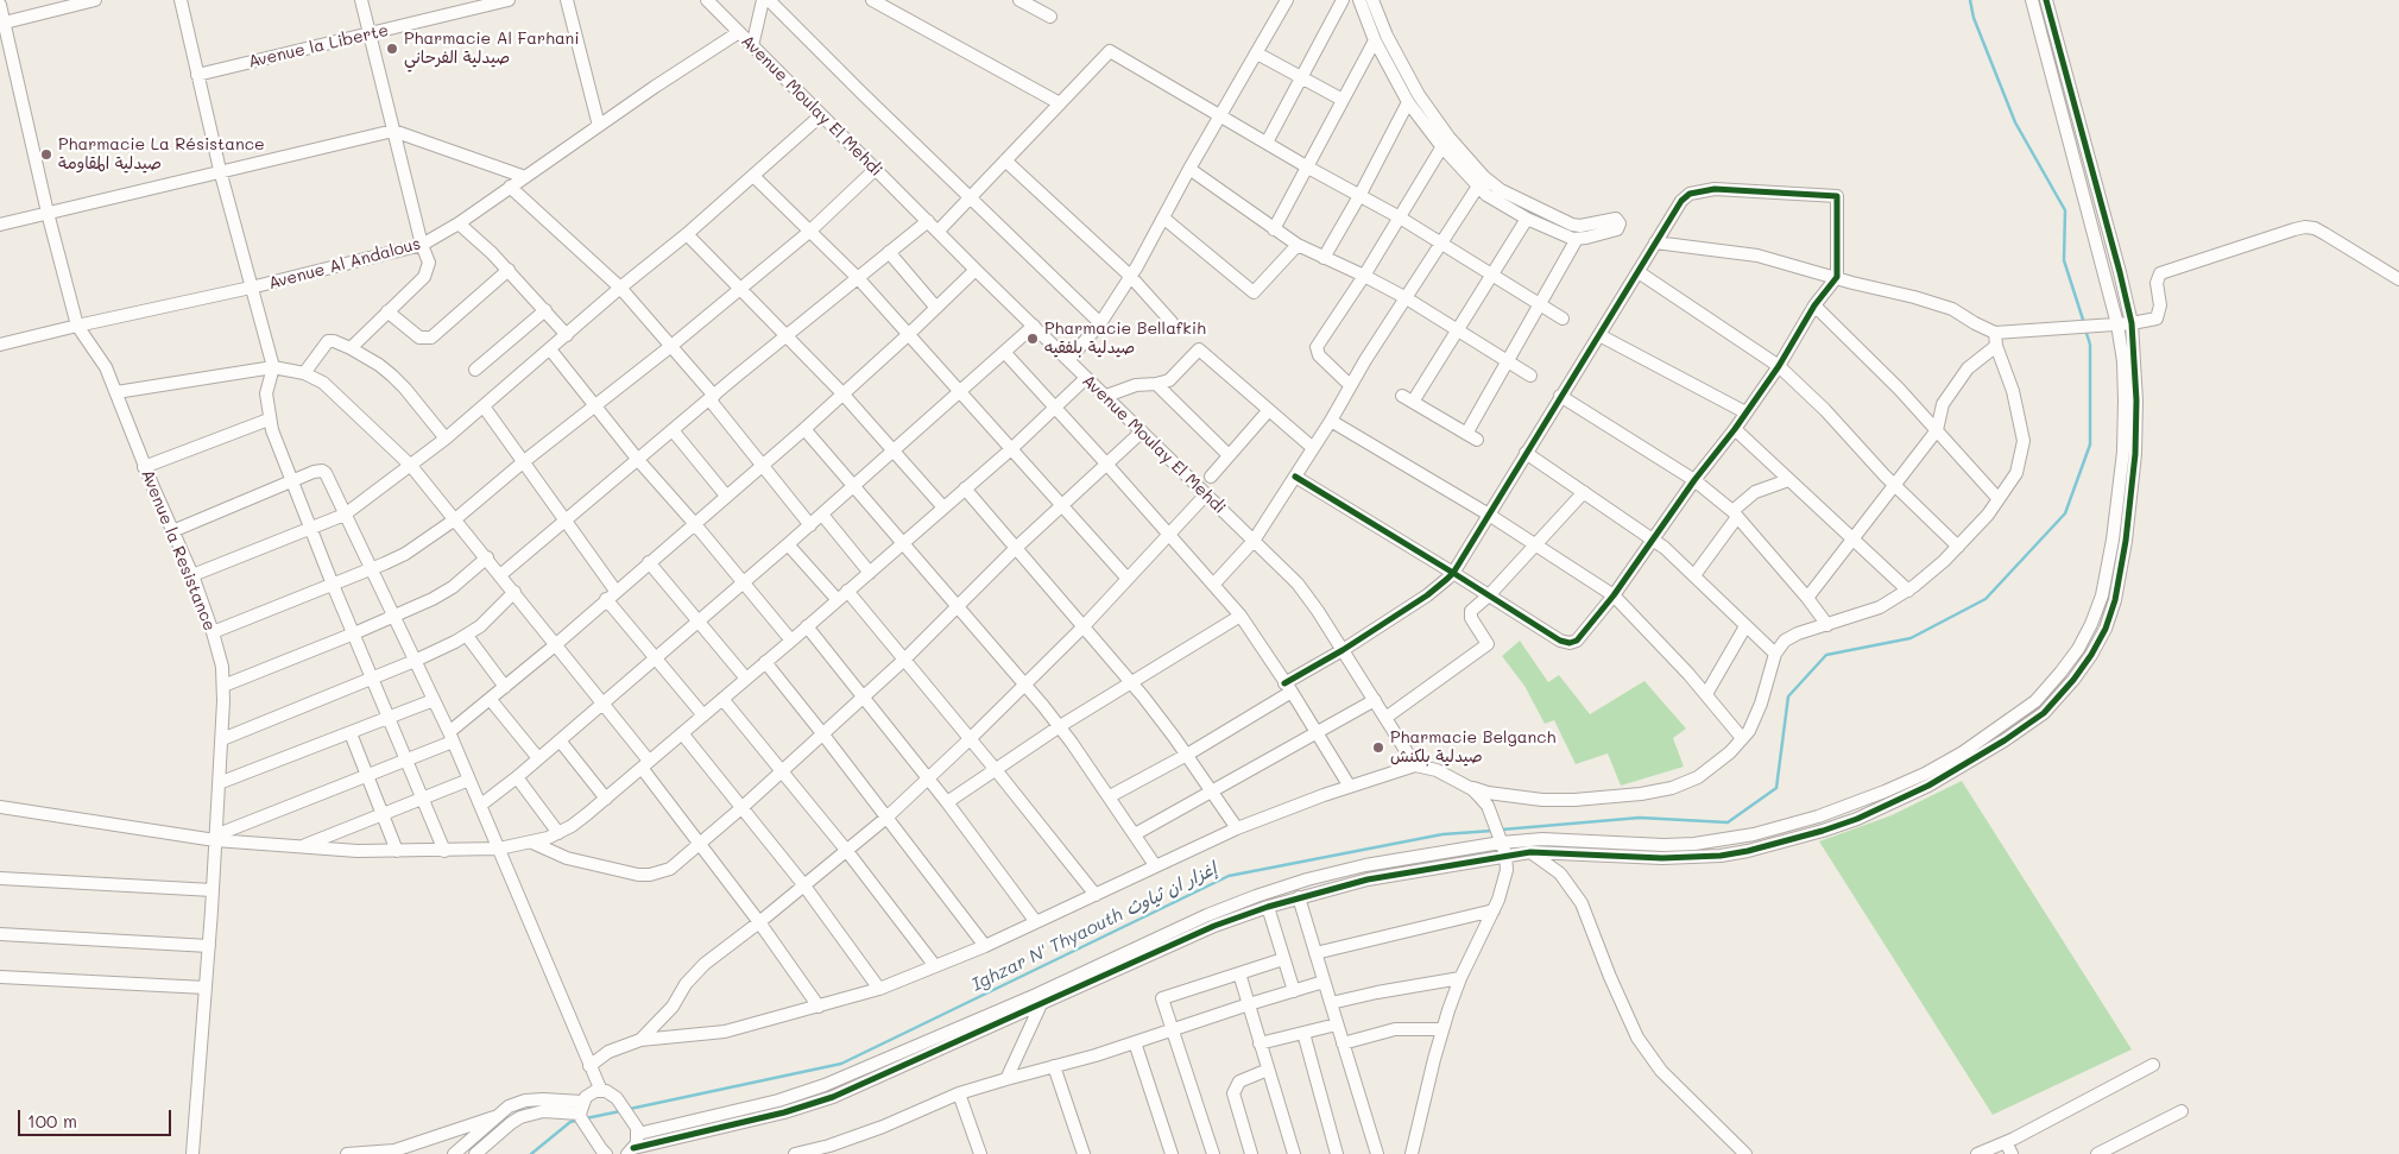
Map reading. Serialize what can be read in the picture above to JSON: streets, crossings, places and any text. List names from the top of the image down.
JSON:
{
  "streets": {
    "street": [
      "Avenue la Liberte",
      "Avenue Moulay El Mehdi",
      "Avenue Al Andalous",
      "Avenue la Resistance"
    ]
  },
  "crossings": [
    ["Avenue Moulay El Mehdi", "Avenue Al Andalous"],
    ["Avenue Al Andalous", "Avenue la Resistance"]
  ],
  "water": ["Ighzar N' Thyaouth إغزار ان ثياوث"],
  "places": [
    "Pharmacie Al Farhani صيدلية الفرحاني",
    "Pharmacie La Résistance صيدلية المقاومة",
    "Pharmacie Bellafkih صيدلية بلفقيه",
    "Pharmacie Belganch صيدلية بلكنش"
  ],
  "scale_bar": "100 m"
}
